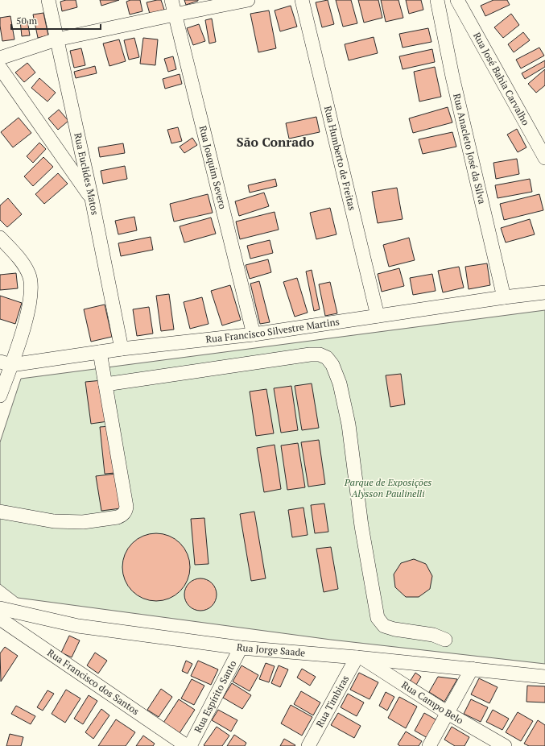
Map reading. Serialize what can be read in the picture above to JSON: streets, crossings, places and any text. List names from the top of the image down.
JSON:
{
  "streets": {
    "street": [
      "Rua José Bahia Carvalho",
      "Rua Anacleto José da Silva",
      "Rua Humberto de Freitas",
      "Rua Joaquim Severo",
      "Rua Euclides Matos",
      "Rua Francisco Silvestre Martins",
      "Rua Jorge Saade",
      "Rua Francisco dos Santos",
      "Rua Espírito Santo",
      "Rua Timbiras",
      "Rua Campo Belo"
    ]
  },
  "crossings": [
    ["Rua Anacleto José da Silva", "Rua Francisco Silvestre Martins"],
    ["Rua Humberto de Freitas", "Rua Francisco Silvestre Martins"],
    ["Rua Joaquim Severo", "Rua Francisco Silvestre Martins"],
    ["Rua Euclides Matos", "Rua Francisco Silvestre Martins"],
    ["Rua Jorge Saade", "Rua Espírito Santo"],
    ["Rua Jorge Saade", "Rua Timbiras"],
    ["Rua Jorge Saade", "Rua Campo Belo"],
    ["Rua Timbiras", "Rua Campo Belo"]
  ],
  "districts": ["São Conrado"],
  "parks": ["Parque de Exposições Alysson Paulinelli"],
  "scale_bar": "50 m"
}
